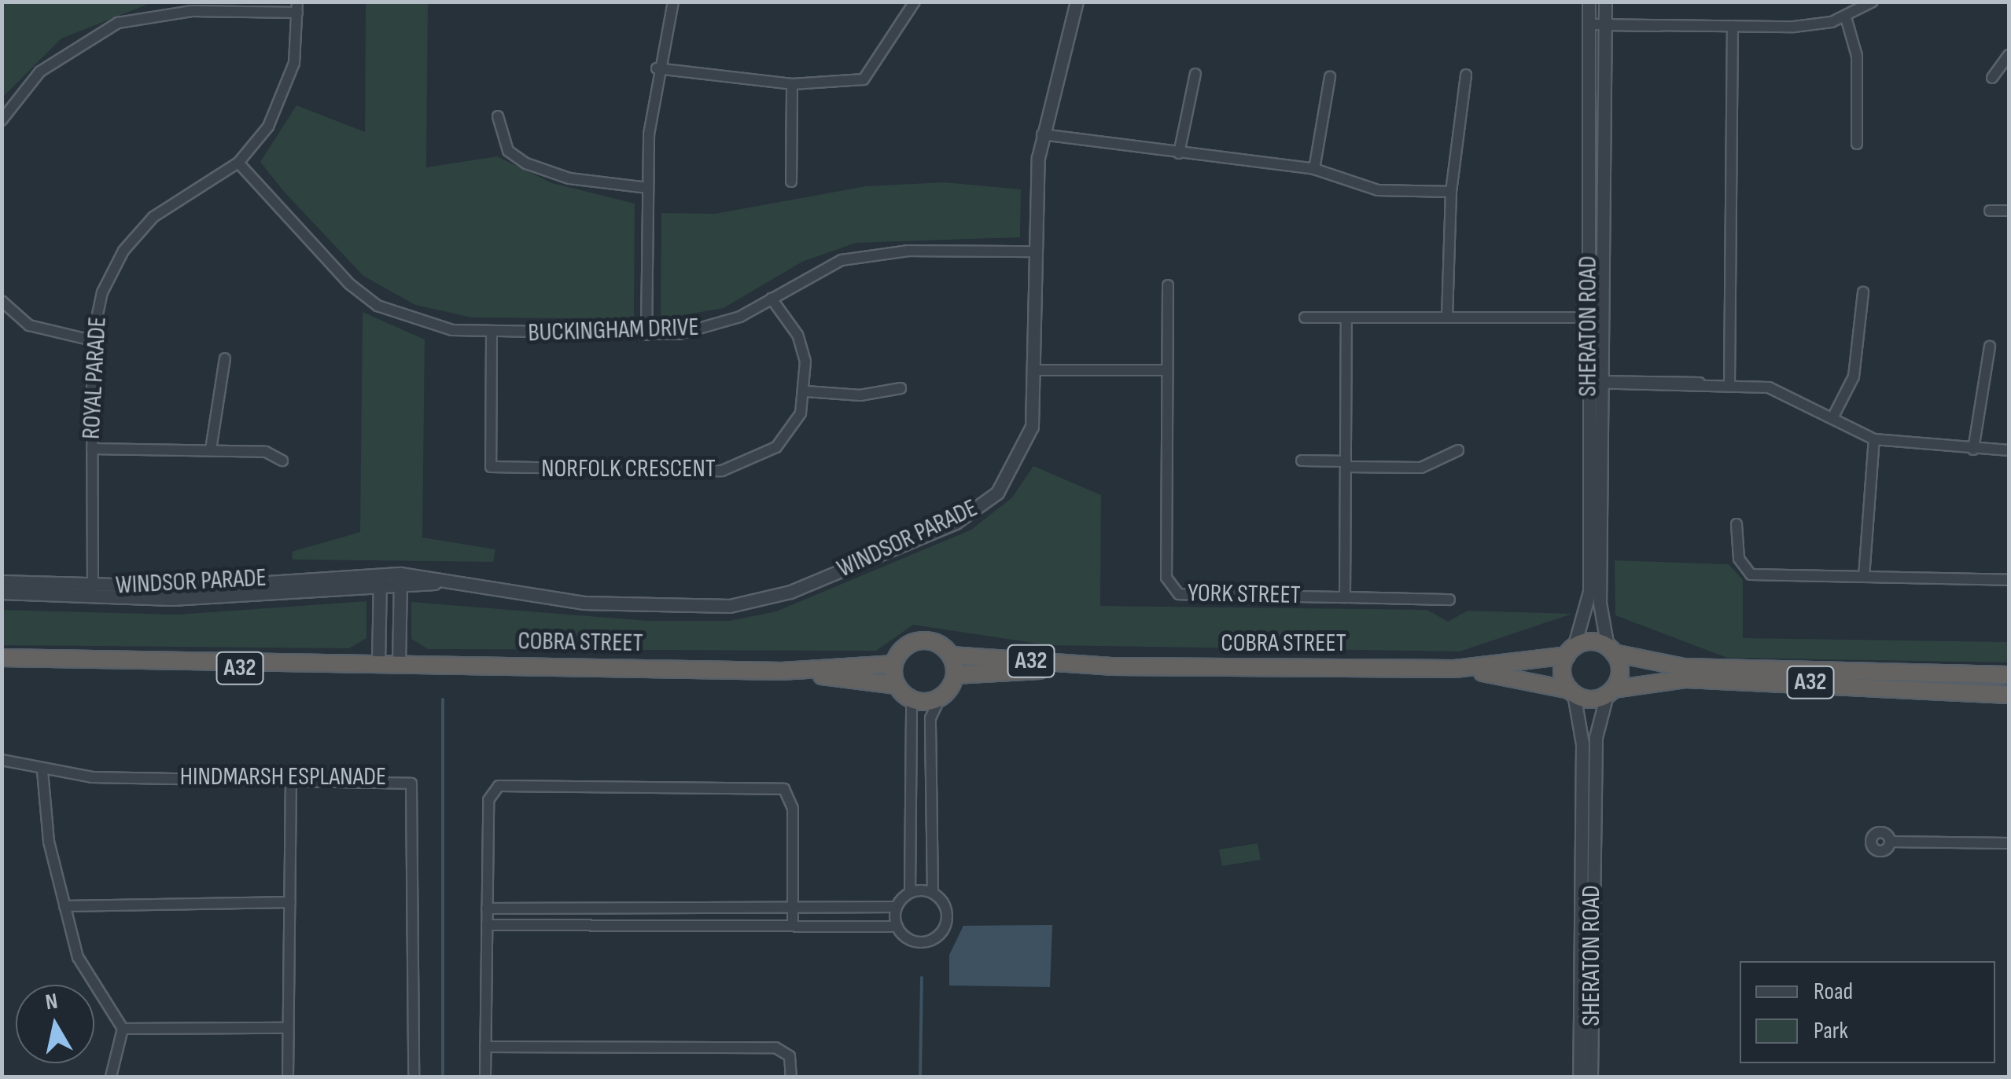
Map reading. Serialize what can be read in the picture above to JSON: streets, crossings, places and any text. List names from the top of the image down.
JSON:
{
  "streets": {
    "highway": ["COBRA STREET", "A32"],
    "street": [
      "SHERATON ROAD",
      "BUCKINGHAM DRIVE",
      "ROYAL PARADE",
      "NORFOLK CRESCENT",
      "WINDSOR PARADE",
      "YORK STREET",
      "HINDMARSH ESPLANADE"
    ]
  },
  "crossings": [
    ["SHERATON ROAD", "COBRA STREET"],
    ["SHERATON ROAD", "A32"],
    ["BUCKINGHAM DRIVE", "ROYAL PARADE"],
    ["BUCKINGHAM DRIVE", "NORFOLK CRESCENT"],
    ["BUCKINGHAM DRIVE", "WINDSOR PARADE"],
    ["ROYAL PARADE", "WINDSOR PARADE"],
    ["COBRA STREET", "A32"]
  ],
  "legend": ["Road", "Park"],
  "north": "top"
}
